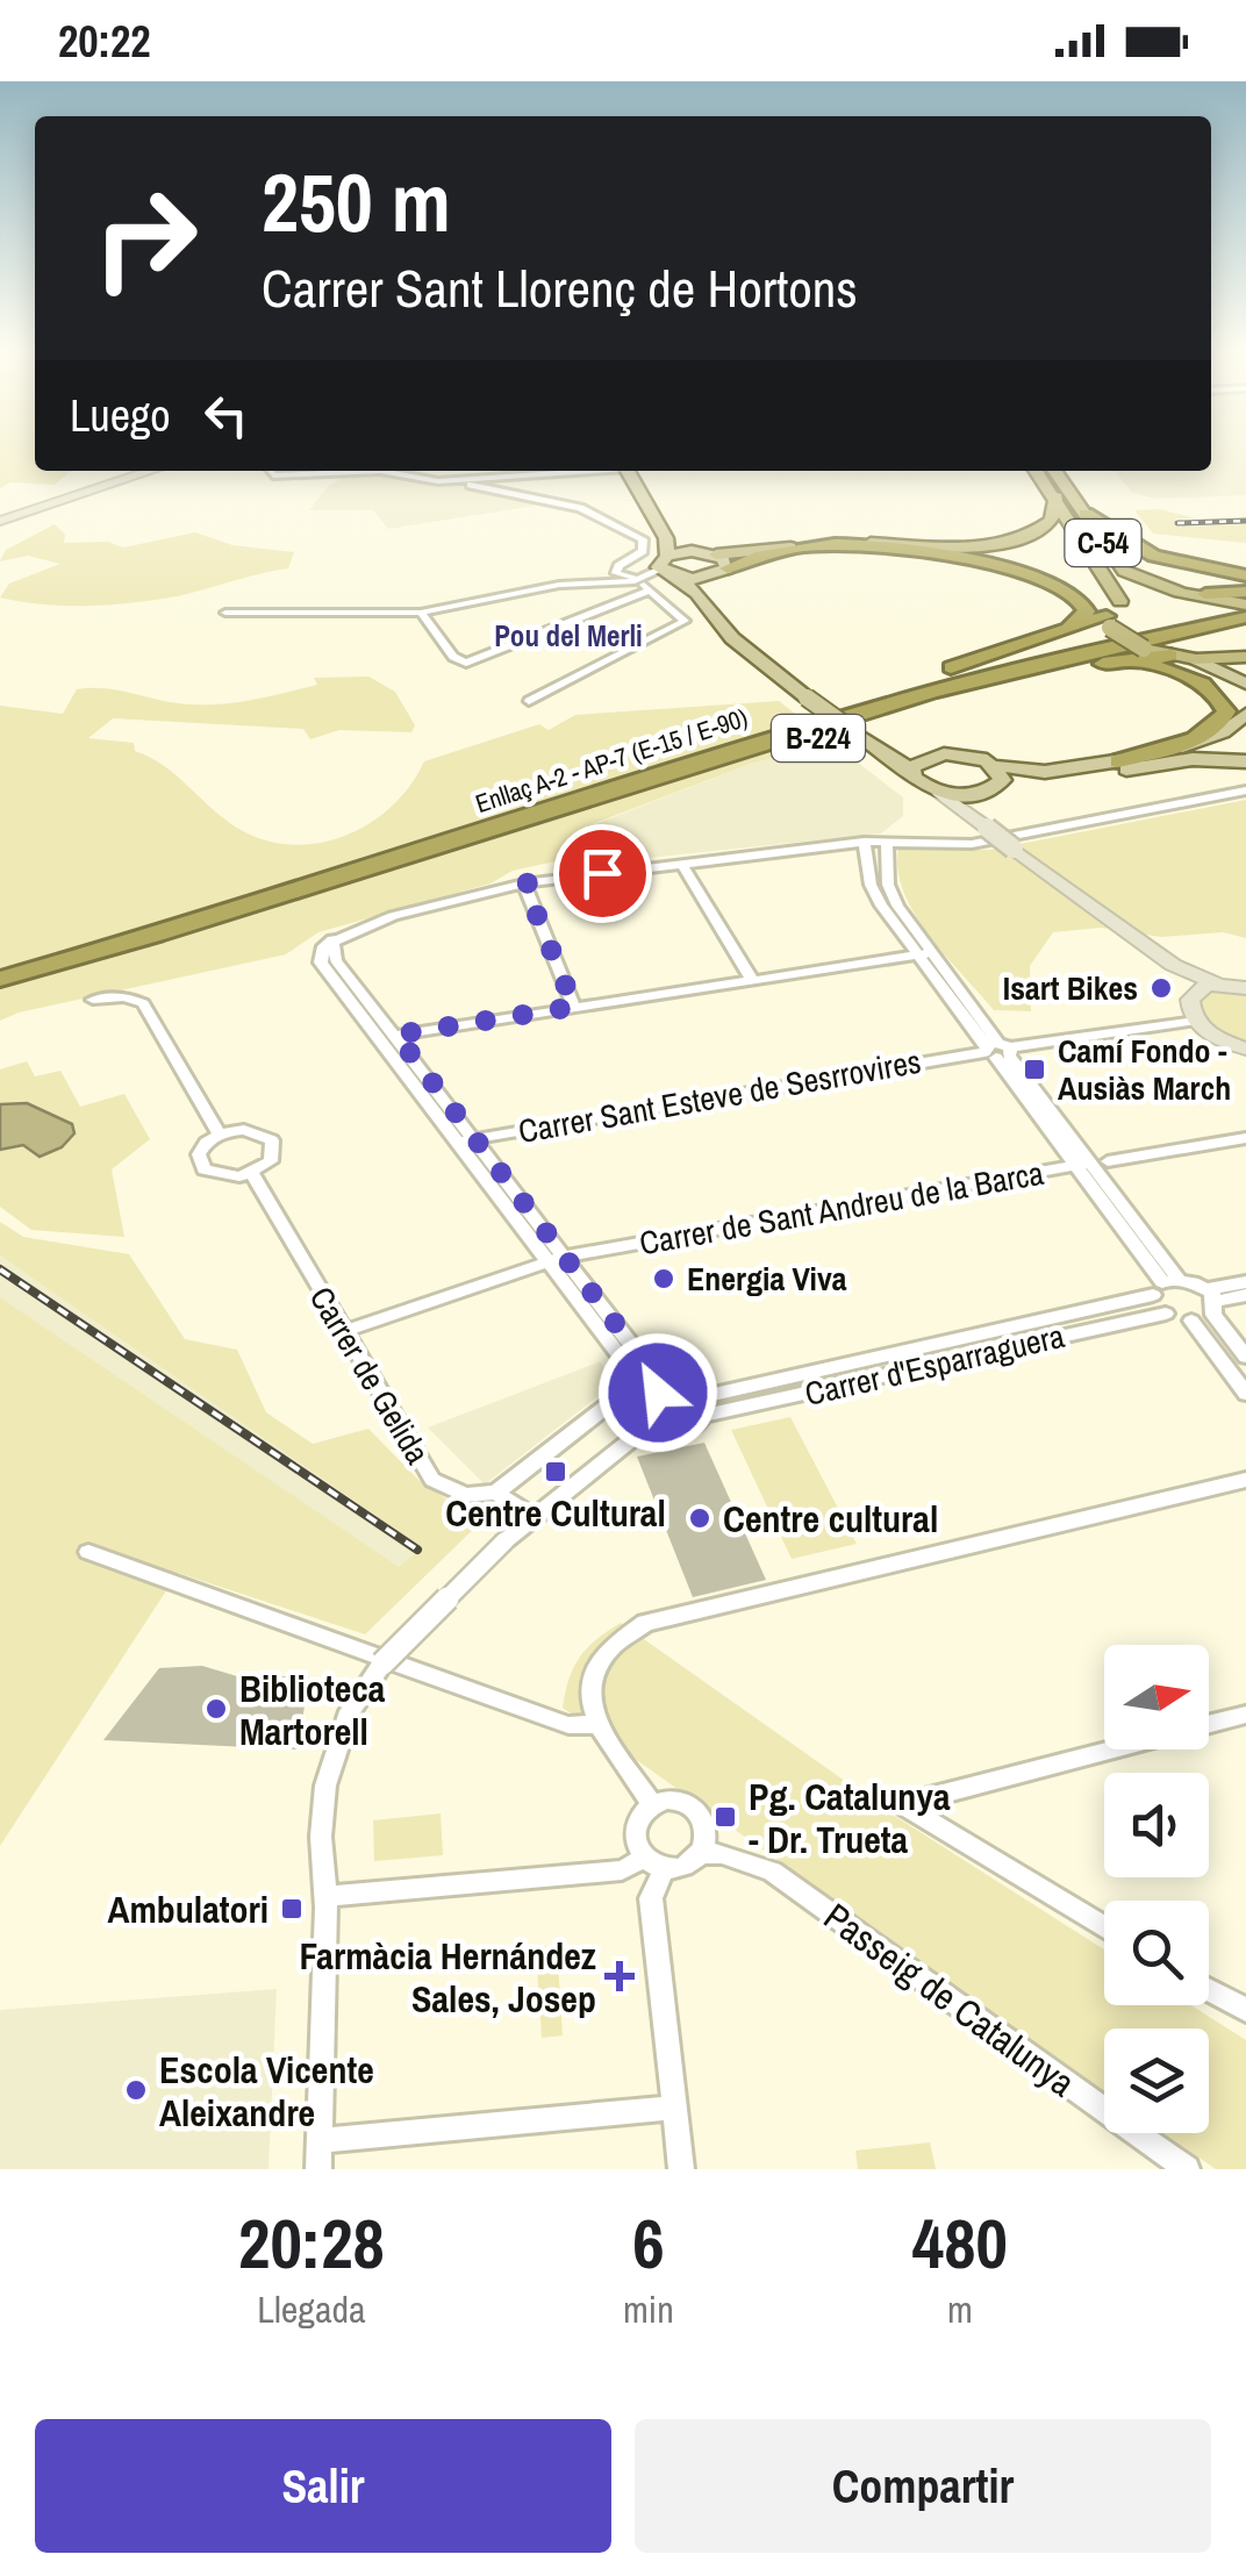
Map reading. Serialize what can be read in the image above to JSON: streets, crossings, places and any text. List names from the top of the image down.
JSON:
{
  "streets": {
    "highway": ["C-54", "B-224", "Enllaç A-2 - AP-7 (E-15 / E-90)"],
    "street": [
      "Carrer Sant Esteve de Sesrrovires",
      "Carrer de Sant Andreu de la Barca",
      "Carrer d'Esparraguera",
      "Carrer de Gelida",
      "Passeig de Catalunya"
    ]
  },
  "crossings": [
    ["B-224", "Enllaç A-2 - AP-7 (E-15 / E-90)"],
    ["Carrer de Sant Andreu de la Barca", "Carrer de Gelida"]
  ],
  "districts": ["Pou del Merli"],
  "places": {
    "other": [
      "Isart Bikes",
      "Energia Viva",
      "Centre cultural",
      "Biblioteca Martorell",
      "Escola Vicente Aleixandre"
    ],
    "transit": [
      "Camí Fondo - Ausiàs March",
      "Centre Cultural",
      "Pg. Catalunya - Dr. Trueta",
      "Ambulatori"
    ],
    "health": ["Farmàcia Hernández Sales, Josep"]
  },
  "north": "right",
  "page": {
    "status": "20:22",
    "turn": ["250 m", "Carrer Sant Llorenç de Hortons"],
    "then": "Luego",
    "eta": [
      "20:28",
      "Llegada",
      "6",
      "min",
      "480",
      "m"
    ],
    "buttons": ["Salir", "Compartir"]
  }
}
